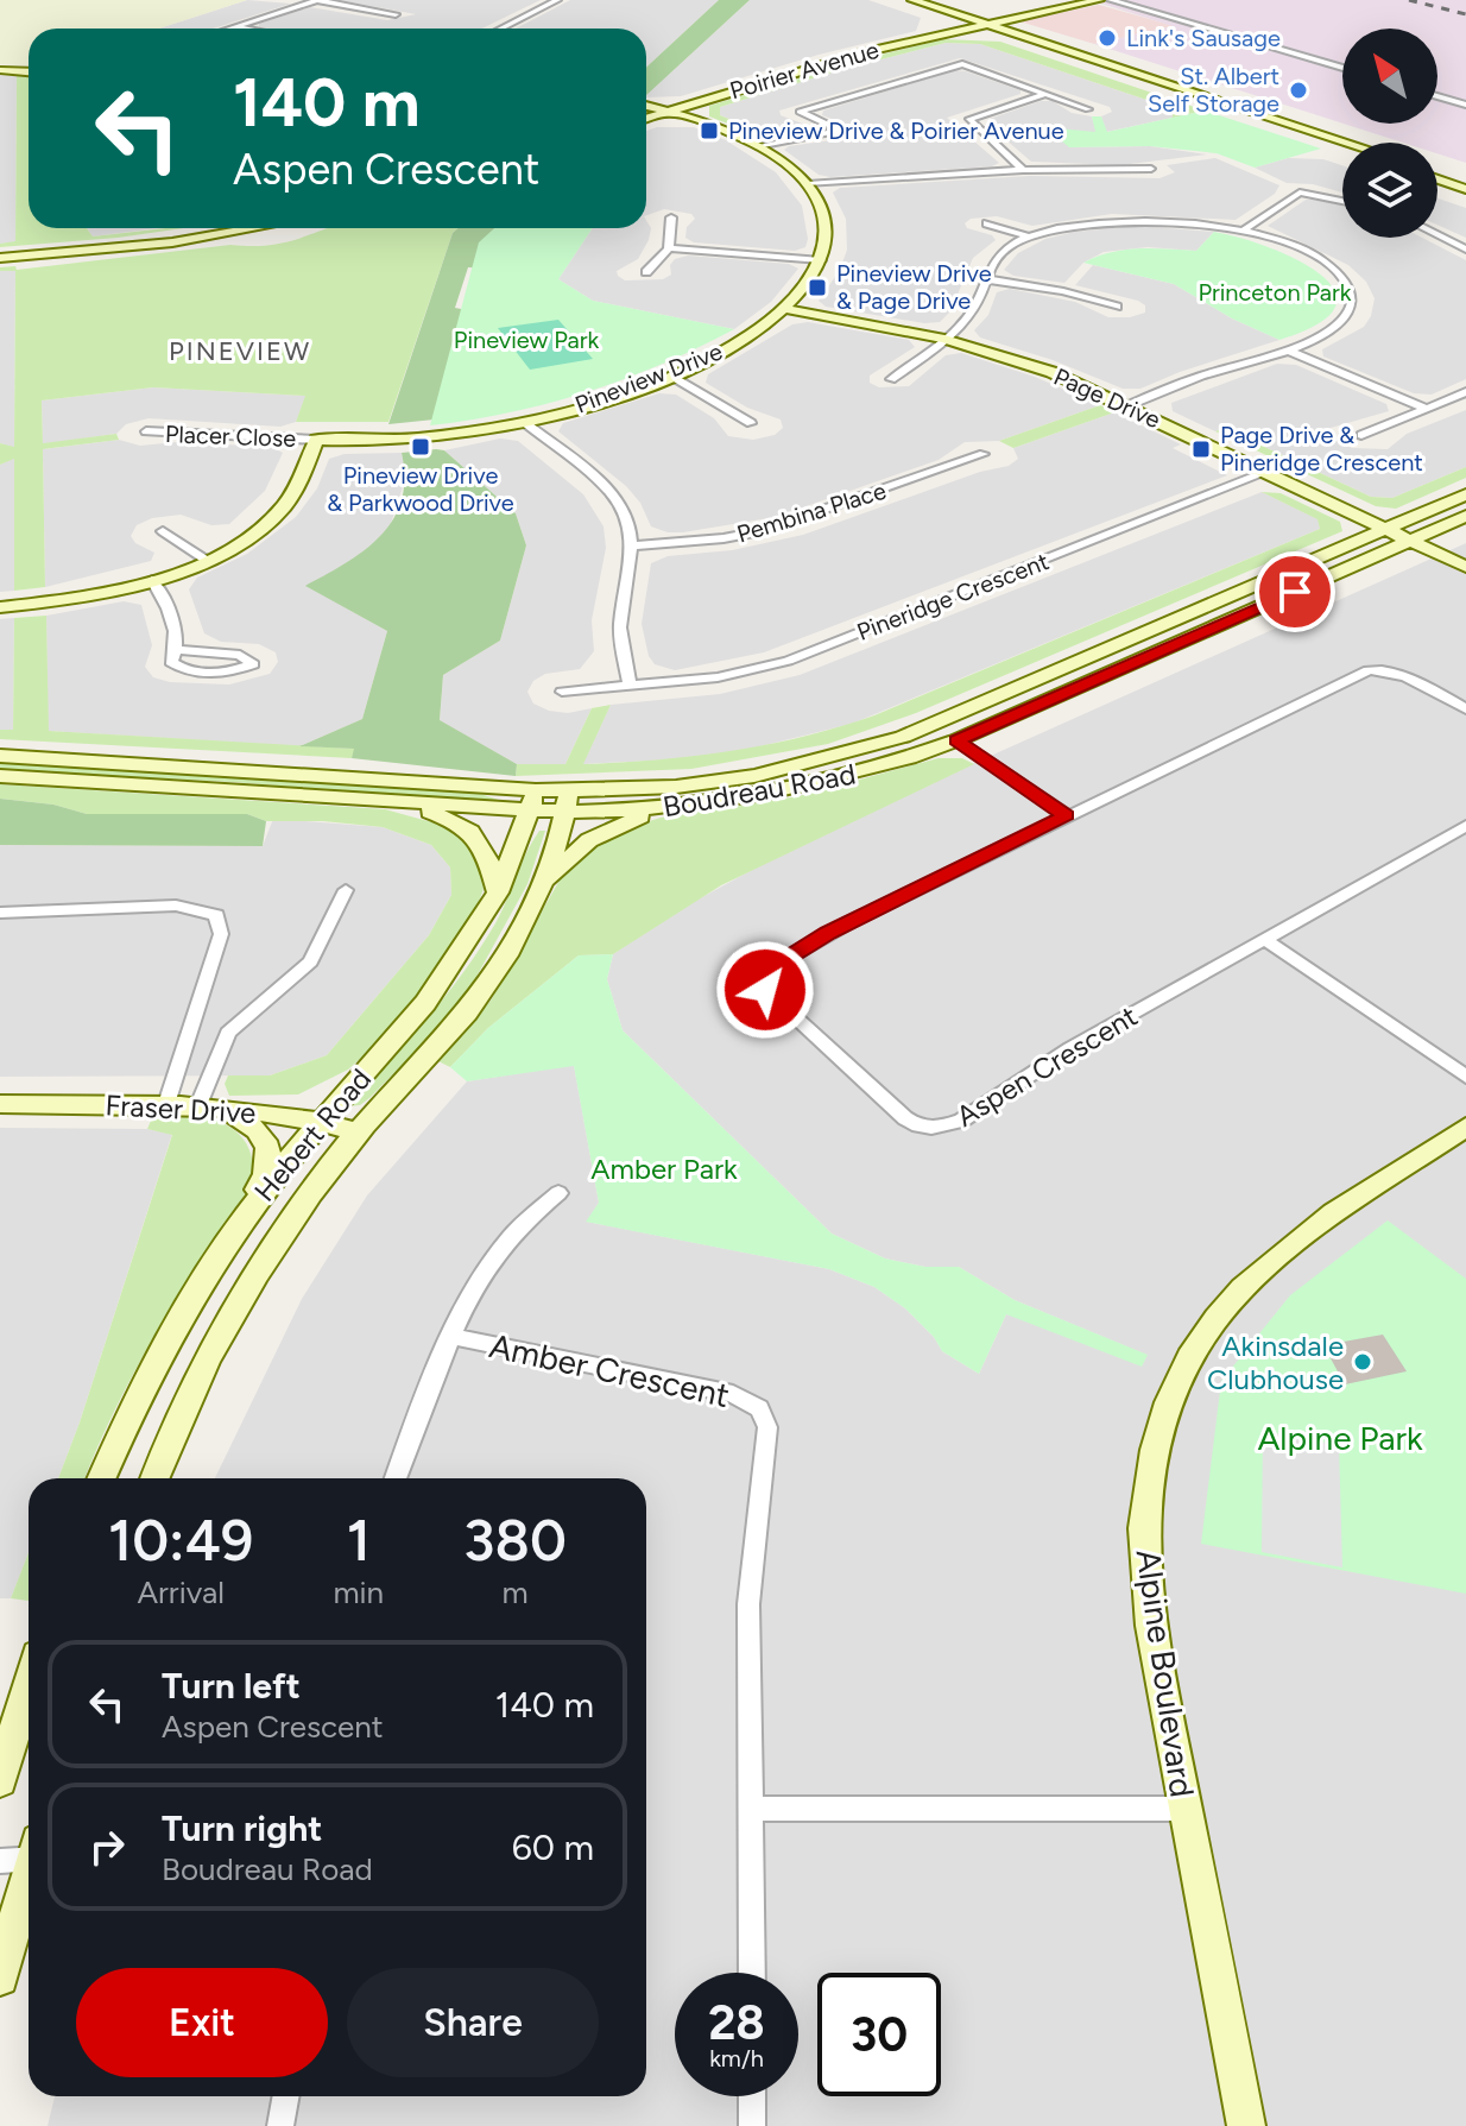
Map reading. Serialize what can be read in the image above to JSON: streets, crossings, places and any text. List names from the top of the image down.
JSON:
{
  "streets": {
    "main road": [
      "Poirier Avenue",
      "Pineview Drive",
      "Page Drive",
      "Boudreau Road",
      "Fraser Drive",
      "Hebert Road",
      "Alpine Boulevard"
    ],
    "street": [
      "Placer Close",
      "Pembina Place",
      "Pineridge Crescent",
      "Aspen Crescent",
      "Amber Crescent"
    ]
  },
  "crossings": [
    ["Pineview Drive", "Page Drive"],
    ["Pineview Drive", "Placer Close"],
    ["Page Drive", "Pineridge Crescent"],
    ["Page Drive", "Boudreau Road"],
    ["Boudreau Road", "Hebert Road"],
    ["Fraser Drive", "Hebert Road"]
  ],
  "districts": ["PINEVIEW"],
  "parks": [
    "Princeton Park",
    "Pineview Park",
    "Amber Park",
    "Alpine Park"
  ],
  "places": {
    "other": ["Link's Sausage", "St. Albert Self Storage", "Akinsdale Clubhouse"],
    "transit": [
      "Pineview Drive & Poirier Avenue",
      "Pineview Drive & Page Drive",
      "Pineview Drive & Parkwood Drive",
      "Page Drive & Pineridge Crescent"
    ]
  },
  "north": "top left",
  "page": {
    "turn": ["140 m", "Aspen Crescent"],
    "eta": [
      "10:49",
      "Arrival",
      "1",
      "min",
      "380",
      "m"
    ],
    "list": [
      {
        "name": "Turn left",
        "note": "Aspen Crescent",
        "value": "140 m"
      },
      {
        "name": "Turn right",
        "note": "Boudreau Road",
        "value": "60 m"
      }
    ],
    "buttons": ["Exit", "Share"],
    "speed": "28 km/h",
    "limit": "30"
  }
}
